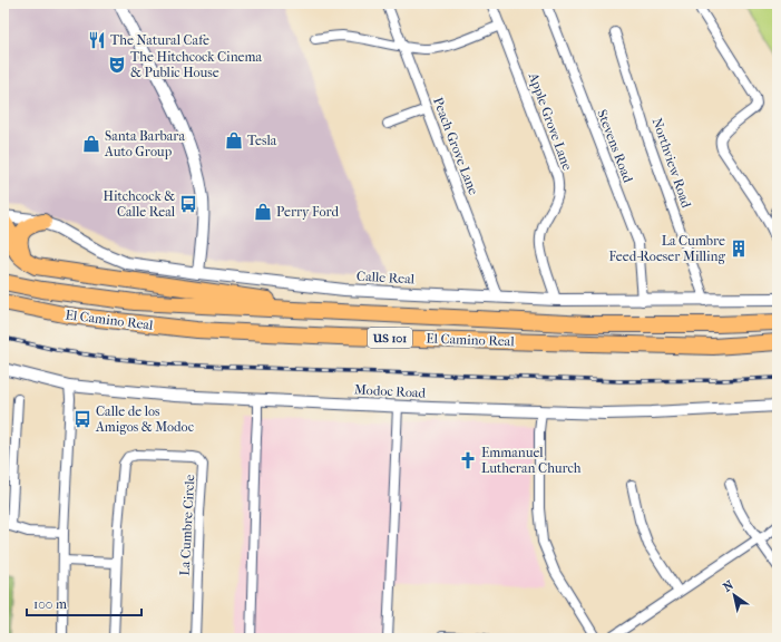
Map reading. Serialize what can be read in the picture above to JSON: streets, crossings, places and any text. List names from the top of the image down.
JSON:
{
  "streets": {
    "highway": ["El Camino Real", "US 101"],
    "street": [
      "Apple Grove Lane",
      "Peach Grove Lane",
      "Stevens Road",
      "Northview Road",
      "Calle Real",
      "Modoc Road",
      "La Cumbre Circle"
    ]
  },
  "crossings": [
    ["Apple Grove Lane", "Calle Real"],
    ["Peach Grove Lane", "Calle Real"],
    ["Stevens Road", "Calle Real"],
    ["Northview Road", "Calle Real"]
  ],
  "places": {
    "restaurant": ["The Natural Cafe"],
    "theatre": ["The Hitchcock Cinema & Public House"],
    "shop": ["Tesla", "Santa Barbara Auto Group", "Perry Ford"],
    "bus stop": ["Hitchcock & Calle Real", "Calle de los Amigos & Modoc"],
    "building": ["La Cumbre Feed-Roeser Milling"],
    "church": ["Emmanuel Lutheran Church"]
  },
  "scale_bar": "100 m",
  "north": "top left"
}
